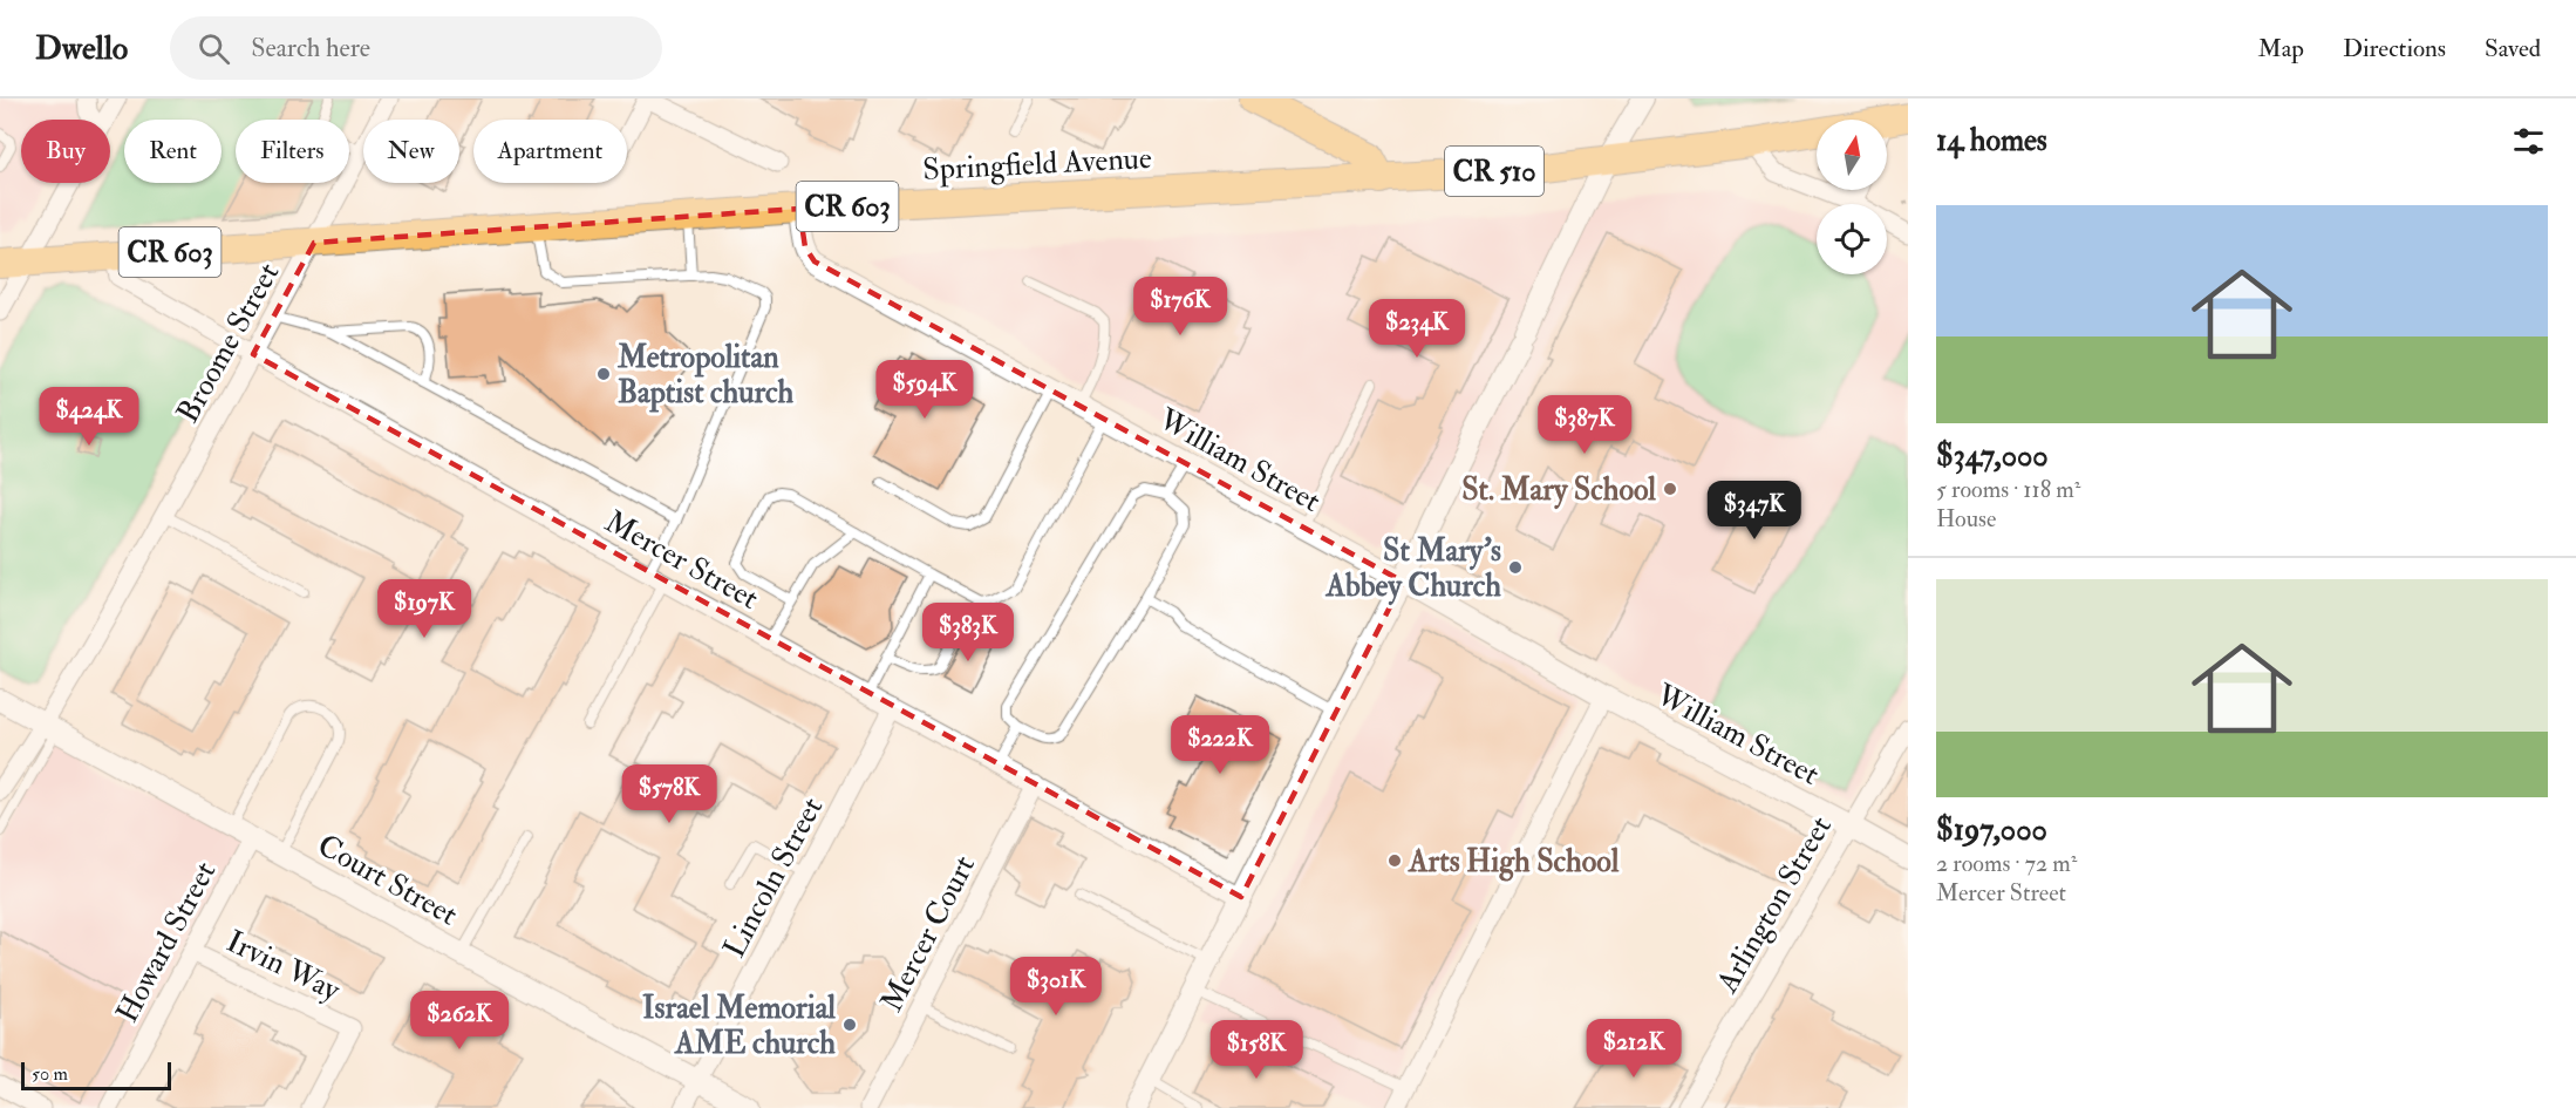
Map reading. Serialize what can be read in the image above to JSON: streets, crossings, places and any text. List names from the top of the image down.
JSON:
{
  "streets": {
    "main road": ["Springfield Avenue", "CR 510", "CR 603"],
    "street": [
      "Broome Street",
      "William Street",
      "Mercer Street",
      "Lincoln Street",
      "Court Street",
      "Arlington Street",
      "Mercer Court",
      "Howard Street",
      "Irvin Way"
    ]
  },
  "crossings": [
    ["Springfield Avenue", "Broome Street"],
    ["Springfield Avenue", "William Street"],
    ["Springfield Avenue", "Mercer Street"],
    ["Broome Street", "Mercer Street"],
    ["Broome Street", "Court Street"],
    ["William Street", "Arlington Street"],
    ["Mercer Street", "Lincoln Street"],
    ["Mercer Street", "Mercer Court"],
    ["Lincoln Street", "Court Street"],
    ["Court Street", "Howard Street"],
    ["Howard Street", "Irvin Way"]
  ],
  "places": [
    "Metropolitan Baptist church",
    "St. Mary School",
    "St Mary's Abbey Church",
    "Arts High School",
    "Israel Memorial AME church"
  ],
  "scale_bar": "50 m",
  "north": "top",
  "page": {
    "header": "Dwello",
    "search": "Search here",
    "nav": ["Map", "Directions", "Saved"],
    "heading": "14 homes",
    "chip": [
      "Buy",
      "Rent",
      "Filters",
      "New",
      "Apartment"
    ],
    "list": [
      {
        "name": "$347,000",
        "note": "5 rooms · 118 m² · House"
      },
      {
        "name": "$197,000",
        "note": "2 rooms · 72 m² · Mercer Street"
      }
    ],
    "price": [
      "$176K",
      "$234K",
      "$594K",
      "$424K",
      "$387K",
      "$347K",
      "$197K",
      "$383K",
      "$222K",
      "$578K",
      "$301K",
      "$262K",
      "$212K",
      "$158K"
    ],
    "scale": "50 m"
  }
}
